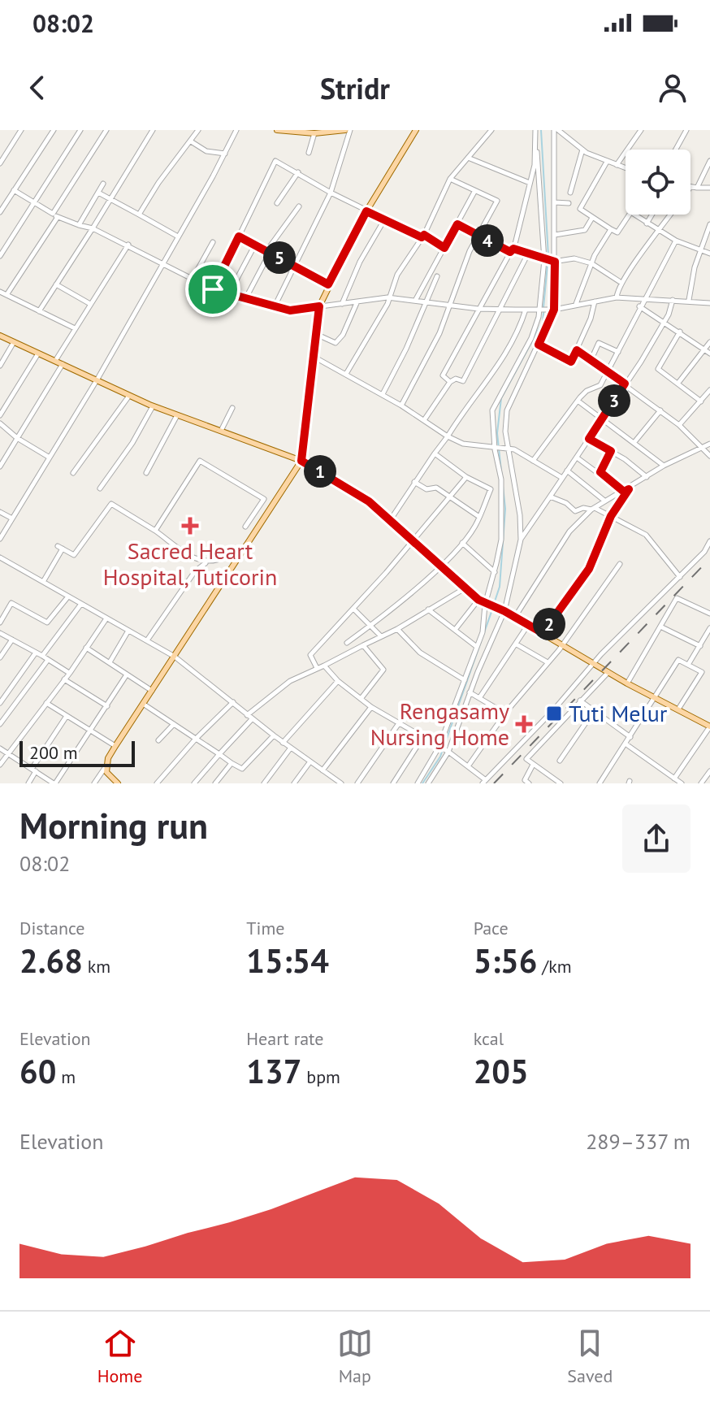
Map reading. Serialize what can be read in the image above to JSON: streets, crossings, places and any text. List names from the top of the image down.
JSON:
{
  "places": {
    "health": ["Sacred Heart Hospital, Tuticorin", "Rengasamy Nursing Home"],
    "transit": ["Tuti Melur"]
  },
  "scale_bar": "200 m",
  "page": {
    "status": "08:02",
    "header": "Stridr",
    "pins": [
      "4",
      "5",
      "3",
      "1",
      "2"
    ],
    "scale": "200 m",
    "heading": ["Morning run", "08:02"],
    "stats": [
      ["Distance", "2.68 km"],
      ["Time", "15:54"],
      ["Pace", "5:56 /km"],
      ["Elevation", "60 m"],
      ["Heart rate", "137 bpm"],
      ["kcal", "205"]
    ],
    "chart": ["Elevation", "289–337 m"],
    "tabs": ["Home", "Map", "Saved"]
  }
}
